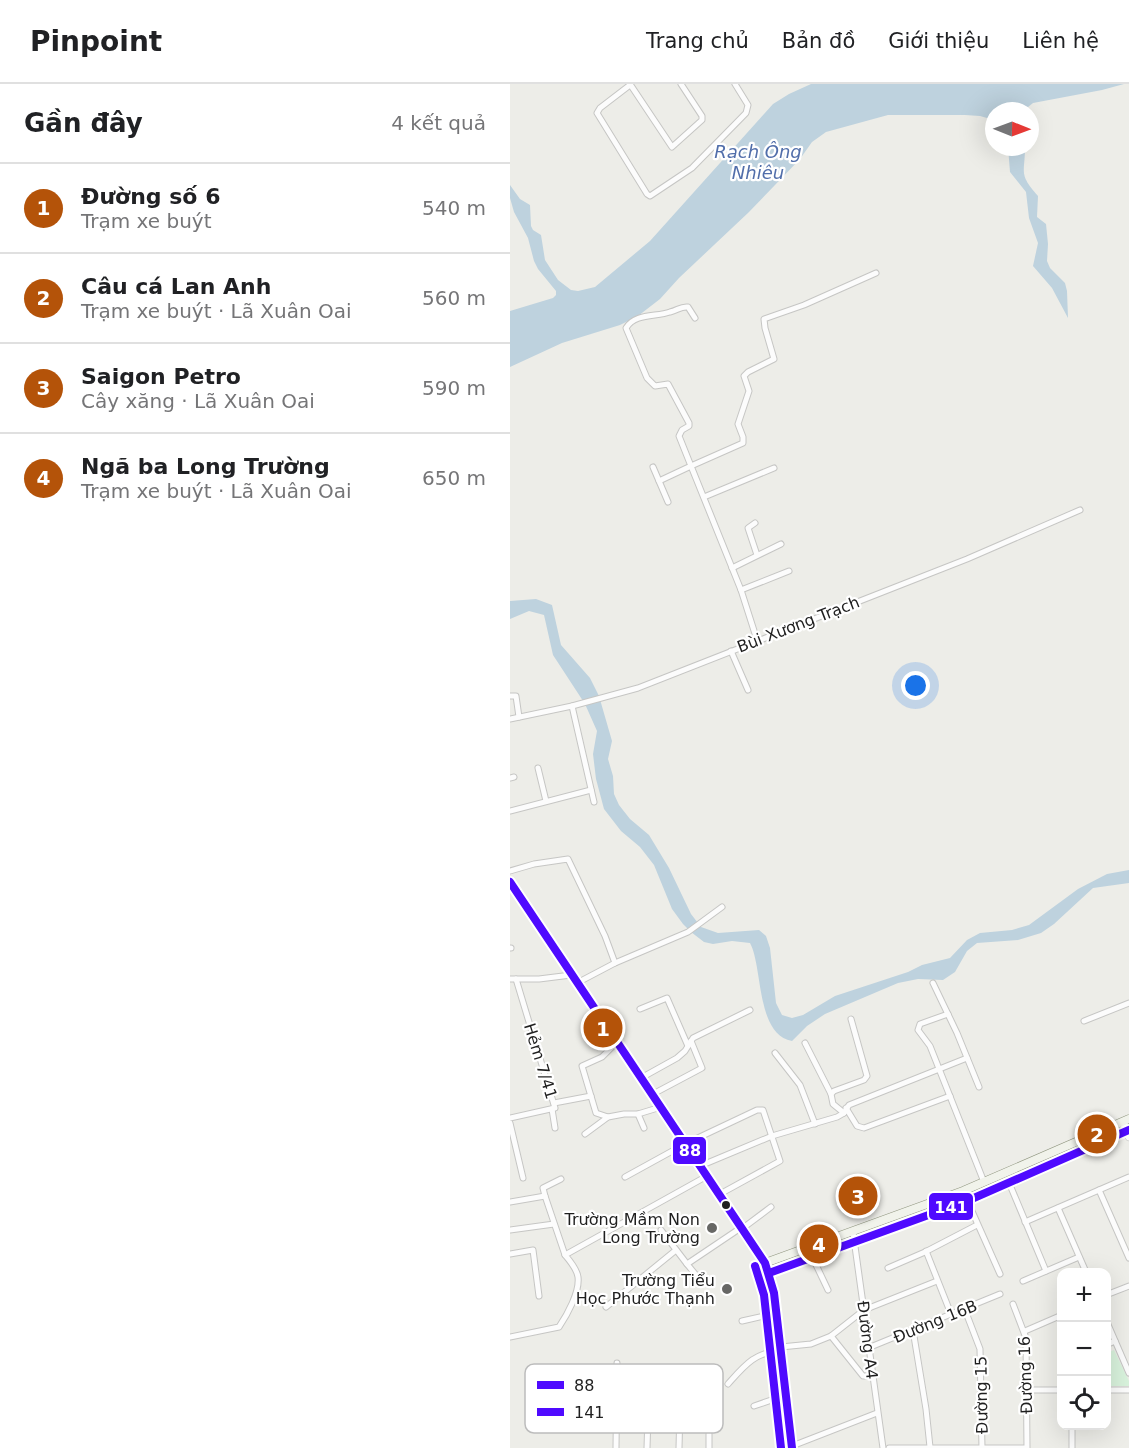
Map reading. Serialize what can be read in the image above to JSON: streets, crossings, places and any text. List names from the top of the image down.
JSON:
{
  "streets": {
    "street": [
      "Bùi Xương Trạch",
      "Hẻm 7/41",
      "Đường 16B",
      "Đường A4",
      "Đường 16",
      "Đường 15"
    ]
  },
  "crossings": [
    ["Đường 16B", "Đường A4"],
    ["Đường 16B", "Đường 15"]
  ],
  "water": ["Rạch Ông Nhiêu"],
  "places": ["Trường Mầm Non Long Trường", "Trường Tiểu Học Phước Thạnh"],
  "lines": ["transit line 88", "transit line 141"],
  "legend": ["88", "141"],
  "north": "right",
  "page": {
    "header": "Pinpoint",
    "nav": [
      "Trang chủ",
      "Bản đồ",
      "Giới thiệu",
      "Liên hệ"
    ],
    "heading": ["Gần đây", "4 kết quả"],
    "list": [
      {
        "mark": "1",
        "name": "Đường số 6",
        "note": "Trạm xe buýt",
        "value": "540 m"
      },
      {
        "mark": "2",
        "name": "Câu cá Lan Anh",
        "note": "Trạm xe buýt · Lã Xuân Oai",
        "value": "560 m"
      },
      {
        "mark": "3",
        "name": "Saigon Petro",
        "note": "Cây xăng · Lã Xuân Oai",
        "value": "590 m"
      },
      {
        "mark": "4",
        "name": "Ngã ba Long Trường",
        "note": "Trạm xe buýt · Lã Xuân Oai",
        "value": "650 m"
      }
    ],
    "pins": [
      "1",
      "2",
      "3",
      "4"
    ],
    "map_buttons": ["+", "−"]
  }
}
